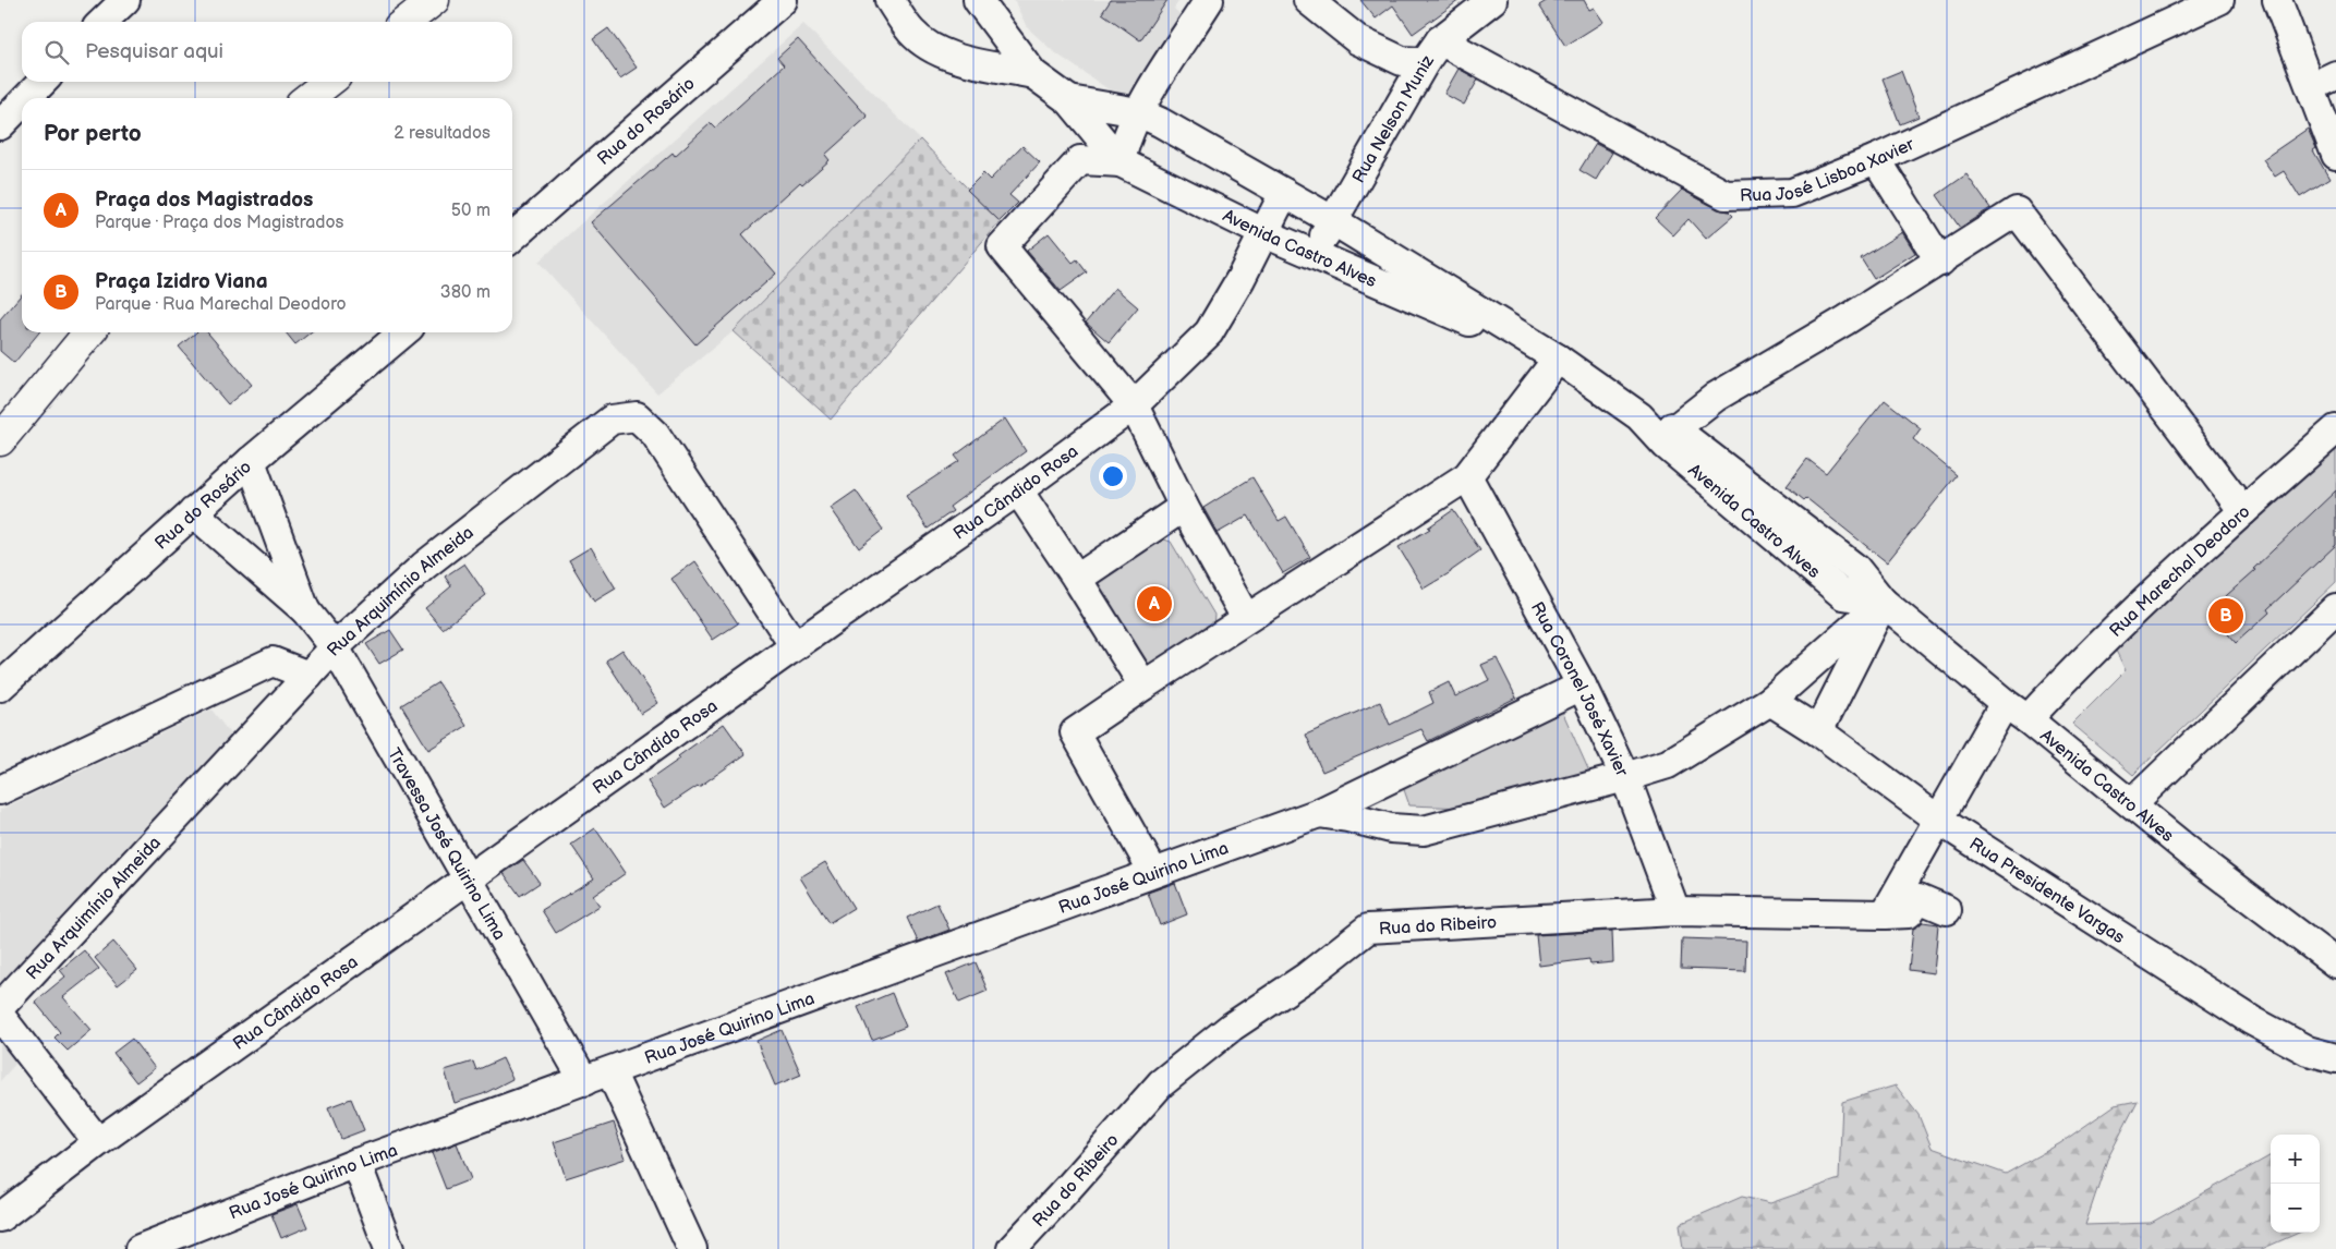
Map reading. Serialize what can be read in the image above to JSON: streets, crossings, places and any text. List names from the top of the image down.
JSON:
{
  "streets": {
    "street": [
      "Rua Nelson Muniz",
      "Rua do Rosário",
      "Rua José Lisboa Xavier",
      "Avenida Castro Alves",
      "Rua Cândido Rosa",
      "Rua Marechal Deodoro",
      "Rua Arquimínio Almeida",
      "Rua Coronel José Xavier",
      "Travessa José Quirino Lima",
      "Rua José Quirino Lima",
      "Rua Presidente Vargas",
      "Rua do Ribeiro"
    ]
  },
  "crossings": [
    ["Rua Nelson Muniz", "Rua José Lisboa Xavier"],
    ["Rua Nelson Muniz", "Avenida Castro Alves"],
    ["Avenida Castro Alves", "Rua Cândido Rosa"],
    ["Avenida Castro Alves", "Rua Marechal Deodoro"],
    ["Avenida Castro Alves", "Rua José Quirino Lima"],
    ["Rua Cândido Rosa", "Rua Arquimínio Almeida"],
    ["Rua Cândido Rosa", "Travessa José Quirino Lima"],
    ["Rua Arquimínio Almeida", "Travessa José Quirino Lima"],
    ["Rua Coronel José Xavier", "Rua José Quirino Lima"],
    ["Rua Coronel José Xavier", "Rua do Ribeiro"],
    ["Travessa José Quirino Lima", "Rua José Quirino Lima"],
    ["Rua José Quirino Lima", "Rua Presidente Vargas"]
  ],
  "page": {
    "search": "Pesquisar aqui",
    "heading": ["Por perto", "2 resultados"],
    "list": [
      {
        "mark": "A",
        "name": "Praça dos Magistrados",
        "note": "Parque · Praça dos Magistrados",
        "value": "50 m"
      },
      {
        "mark": "B",
        "name": "Praça Izidro Viana",
        "note": "Parque · Rua Marechal Deodoro",
        "value": "380 m"
      }
    ],
    "pins": ["A", "B"],
    "map_buttons": ["+", "−"]
  }
}
